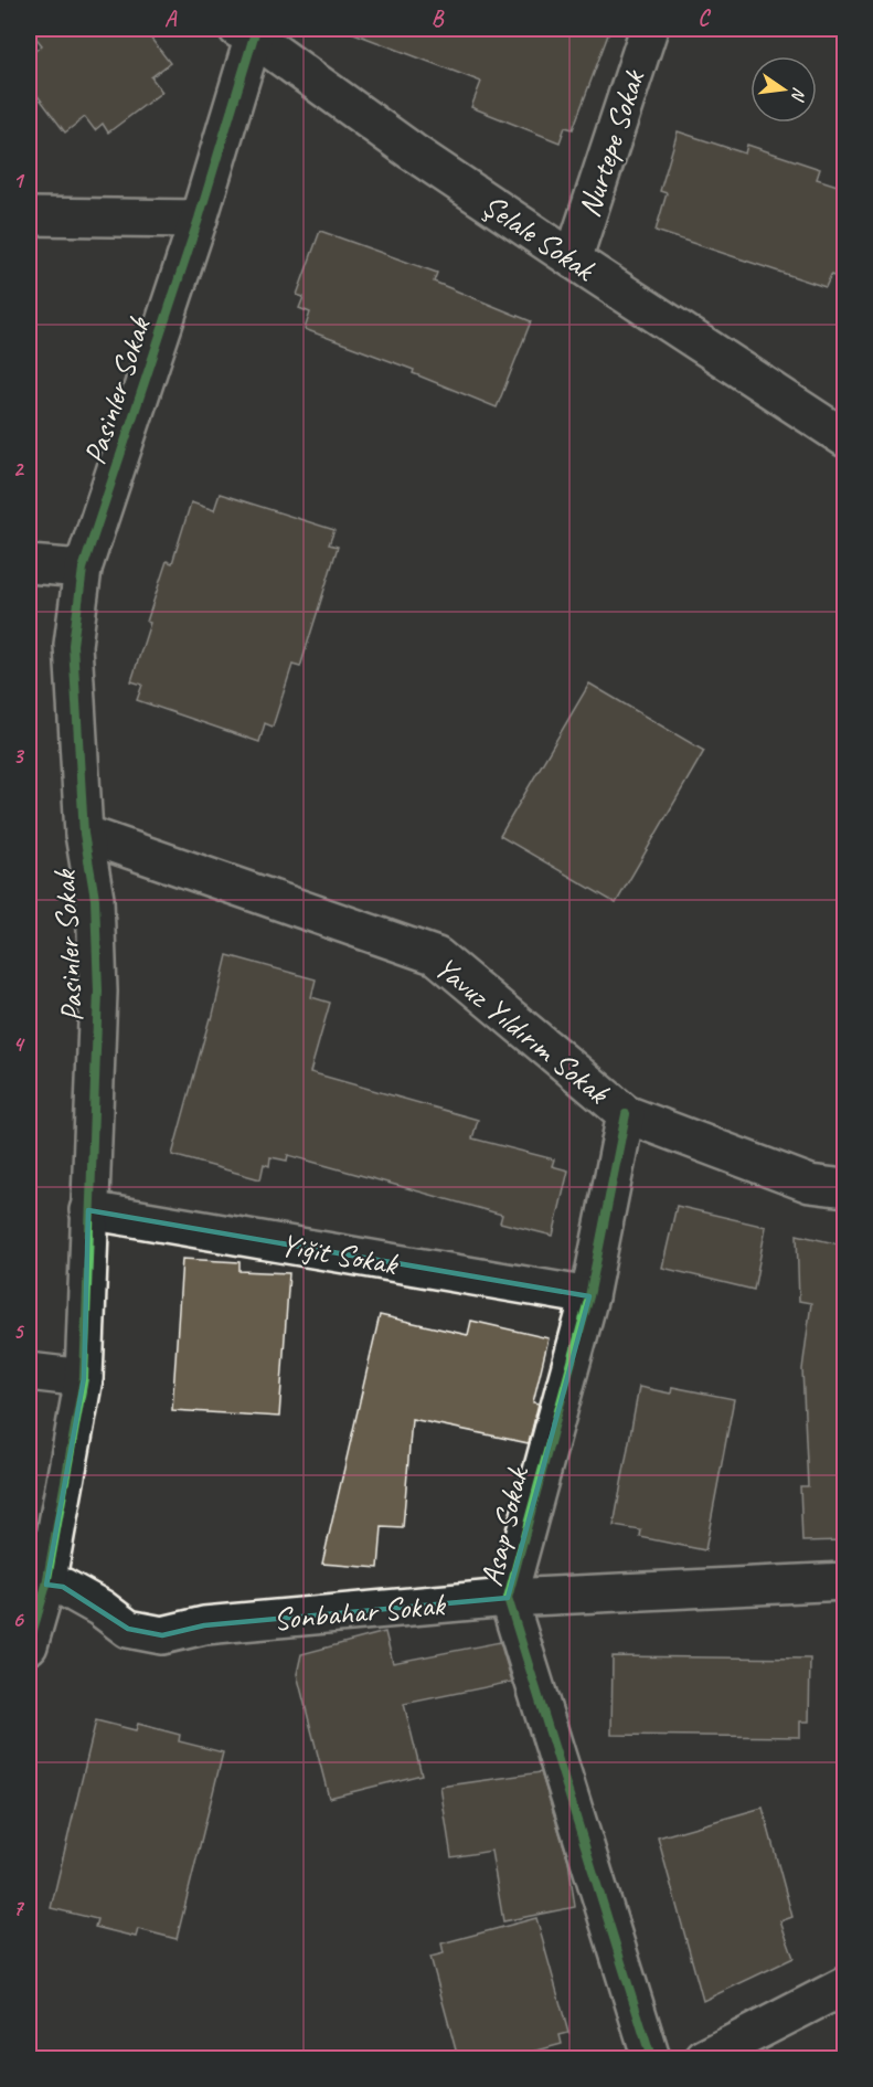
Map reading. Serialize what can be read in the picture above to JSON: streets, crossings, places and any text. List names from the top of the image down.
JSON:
{
  "streets": {
    "street": [
      "Nurtepe Sokak",
      "Şelale Sokak",
      "Pasinler Sokak",
      "Yavuz Yıldırım Sokak",
      "Yiğit Sokak",
      "Asap Sokak",
      "Sonbahar Sokak"
    ]
  },
  "crossings": [
    ["Nurtepe Sokak", "Şelale Sokak"],
    ["Şelale Sokak", "Pasinler Sokak"],
    ["Pasinler Sokak", "Yavuz Yıldırım Sokak"],
    ["Pasinler Sokak", "Yiğit Sokak"],
    ["Pasinler Sokak", "Sonbahar Sokak"],
    ["Yavuz Yıldırım Sokak", "Asap Sokak"],
    ["Yiğit Sokak", "Asap Sokak"],
    ["Asap Sokak", "Sonbahar Sokak"]
  ],
  "north": "right",
  "grid": {
    "columns": ["A", "B", "C"],
    "rows": [
      "1",
      "2",
      "3",
      "4",
      "5",
      "6",
      "7"
    ]
  }
}
